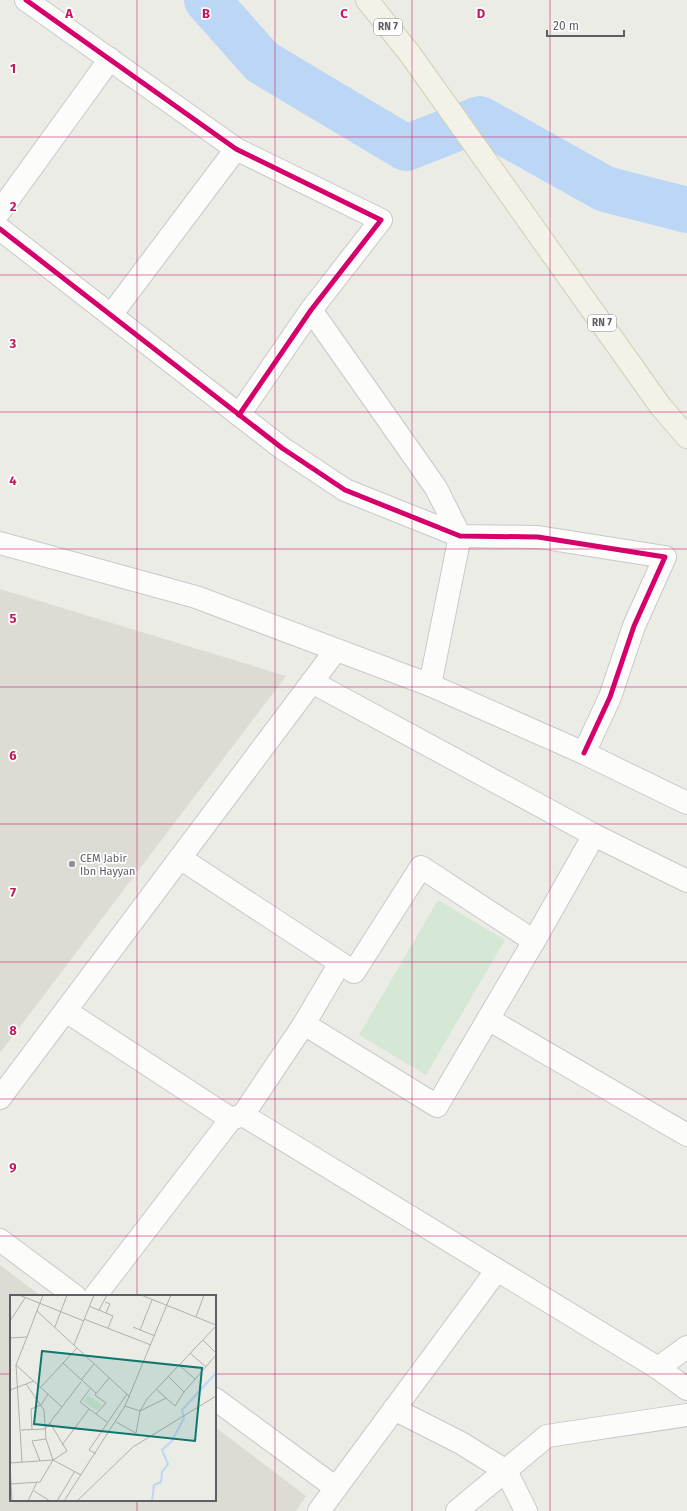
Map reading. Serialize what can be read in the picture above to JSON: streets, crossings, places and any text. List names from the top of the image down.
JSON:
{
  "streets": {
    "main road": ["RN 7"]
  },
  "places": ["CEM Jabir Ibn Hayyan"],
  "scale_bar": "20 m",
  "grid": {
    "columns": [
      "A",
      "B",
      "C",
      "D"
    ],
    "rows": [
      "1",
      "2",
      "3",
      "4",
      "5",
      "6",
      "7",
      "8",
      "9"
    ]
  }
}
